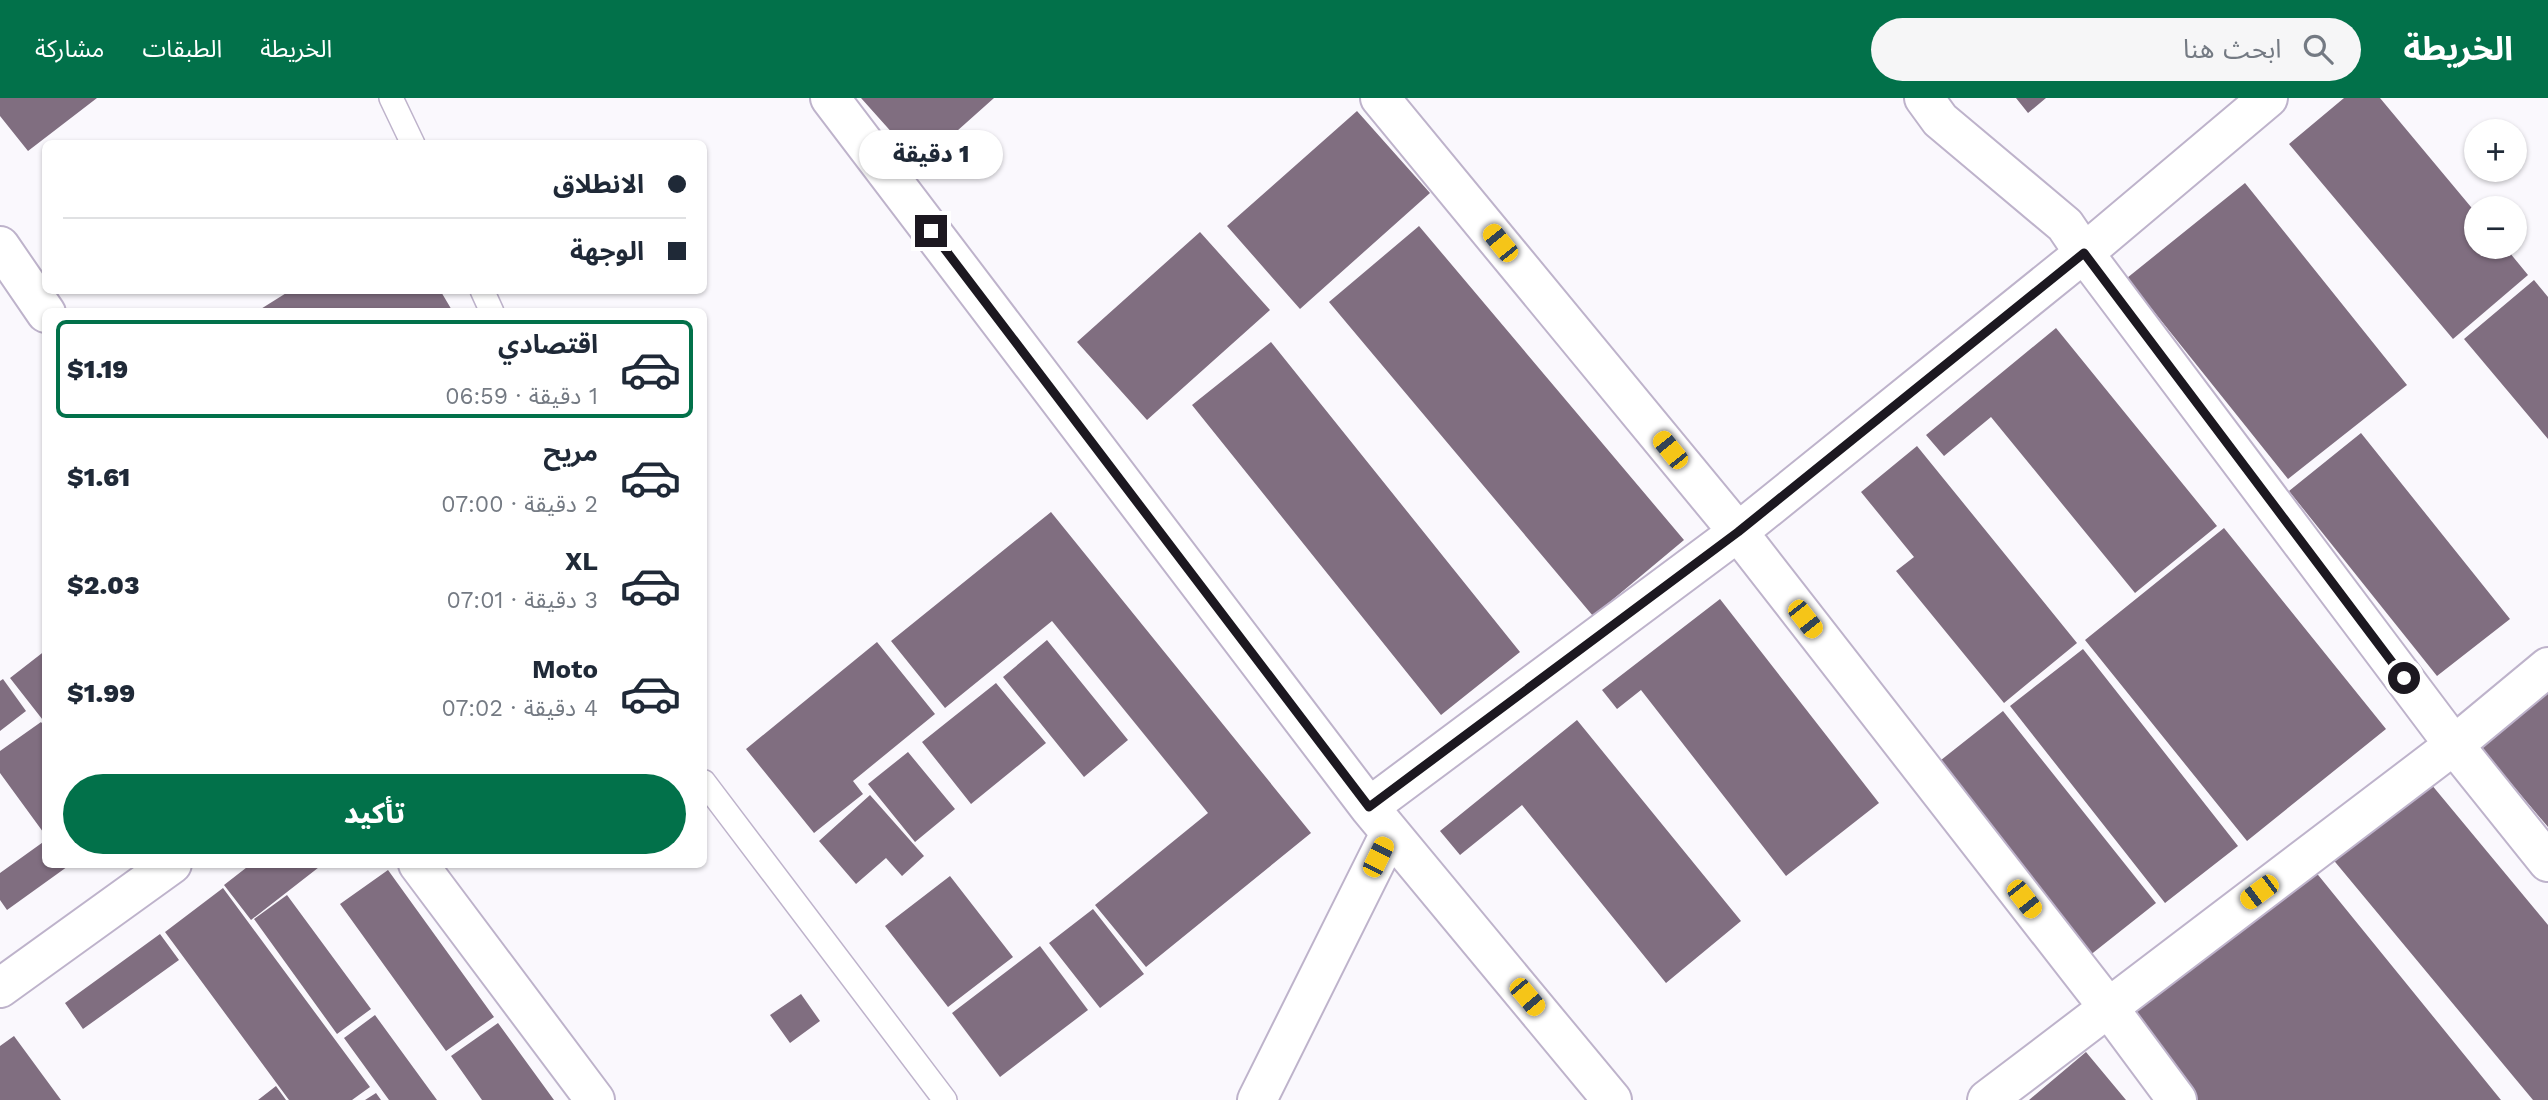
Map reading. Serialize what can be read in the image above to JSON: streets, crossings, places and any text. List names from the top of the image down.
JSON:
{
  "page": {
    "header": "الخريطة",
    "search": "ابحث هنا",
    "nav": ["الخريطة", "الطبقات", "مشاركة"],
    "map_buttons": ["+", "−"],
    "bubble": "1 دقيقة",
    "banner": ["الانطلاق", "الوجهة"],
    "list": [
      {
        "name": "اقتصادي",
        "note": "1 دقيقة · 06:59",
        "value": "$1.19"
      },
      {
        "name": "مريح",
        "note": "2 دقيقة · 07:00",
        "value": "$1.61"
      },
      {
        "name": "XL",
        "note": "3 دقيقة · 07:01",
        "value": "$2.03"
      },
      {
        "name": "Moto",
        "note": "4 دقيقة · 07:02",
        "value": "$1.99"
      }
    ],
    "buttons": "تأكيد"
  }
}
